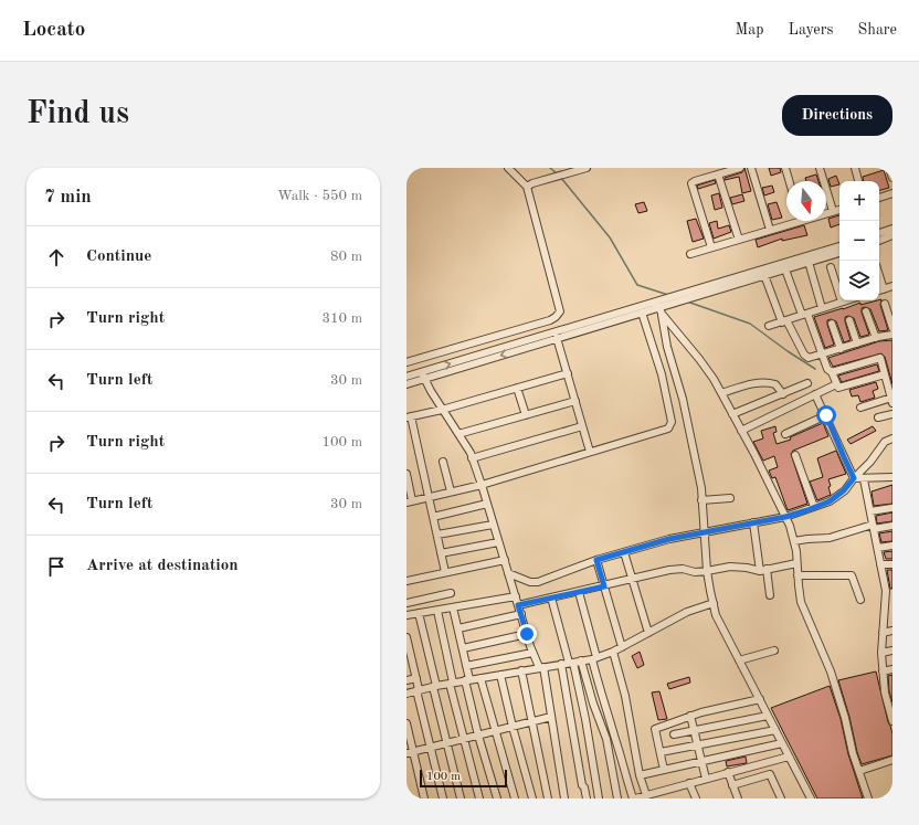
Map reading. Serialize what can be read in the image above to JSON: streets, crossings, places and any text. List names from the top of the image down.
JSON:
{
  "scale_bar": "100 m",
  "north": "bottom",
  "page": {
    "header": "Locato",
    "nav": ["Map", "Layers", "Share"],
    "buttons": "Directions",
    "title": "Find us",
    "heading": ["7 min", "Walk · 550 m"],
    "map_buttons": ["+", "−"],
    "list": [
      ["Continue", "80 m"],
      ["Turn right", "310 m"],
      ["Turn left", "30 m"],
      ["Turn right", "100 m"],
      ["Turn left", "30 m"],
      "Arrive at destination"
    ],
    "scale": "100 m"
  }
}
